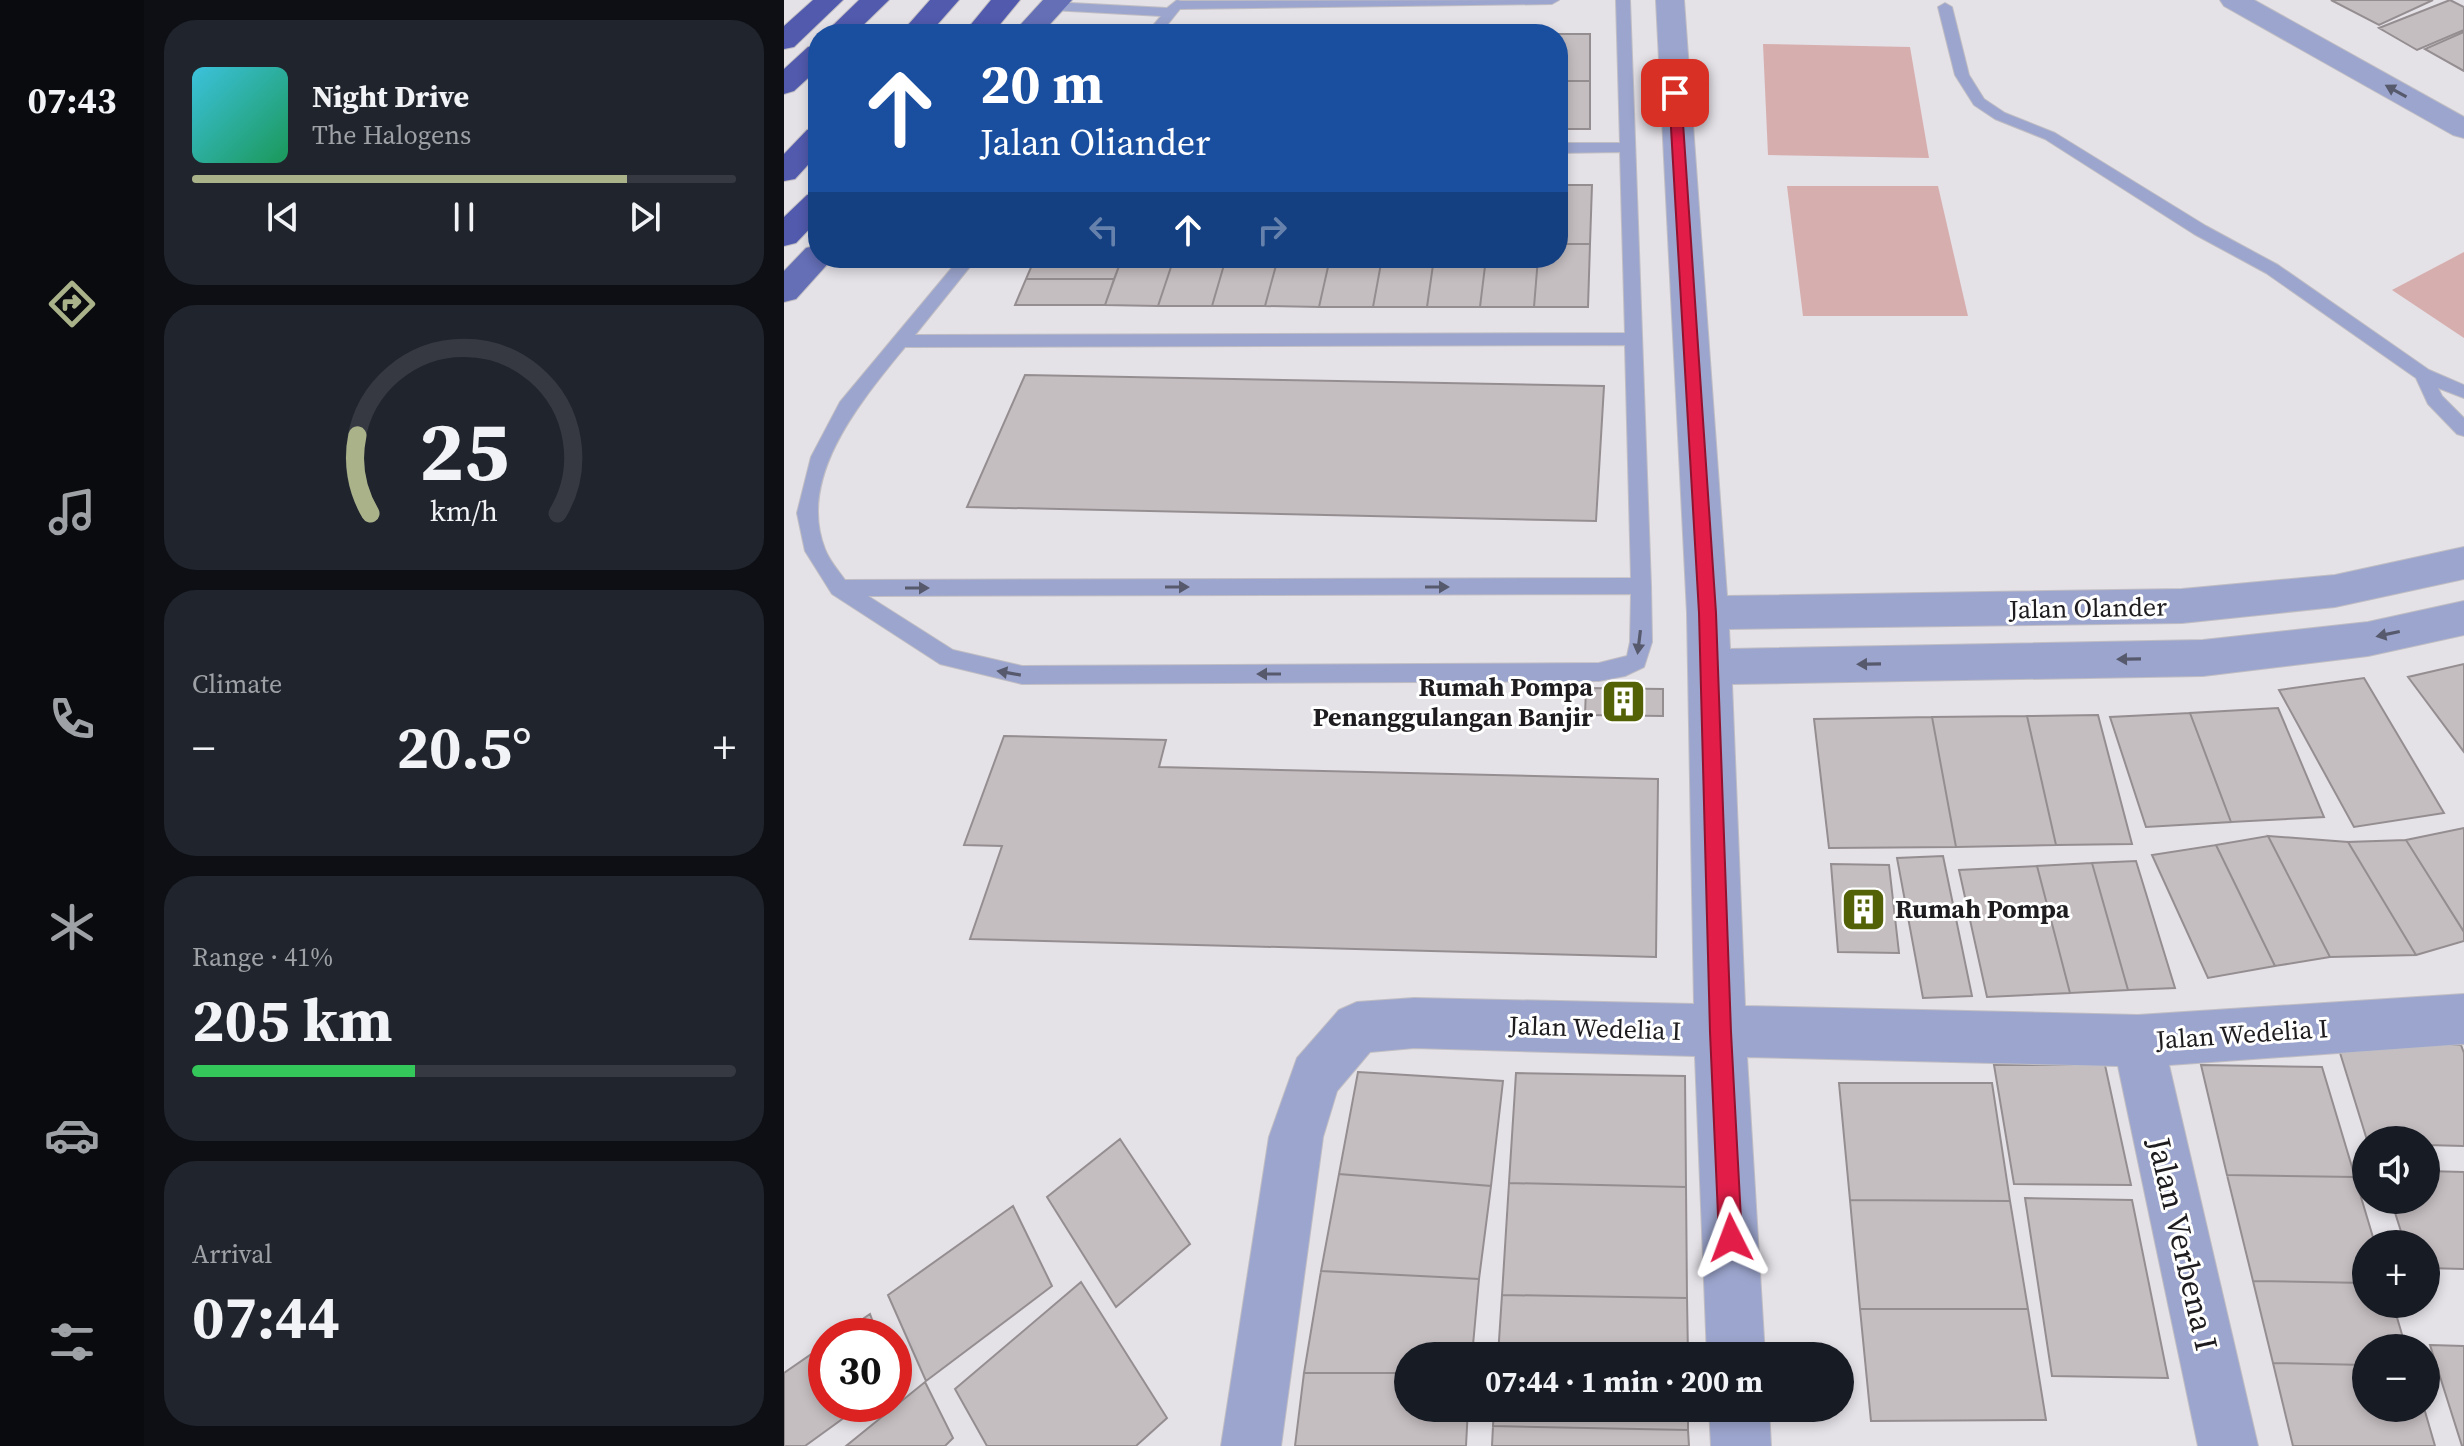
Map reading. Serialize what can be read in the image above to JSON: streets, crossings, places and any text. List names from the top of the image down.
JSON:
{
  "streets": {
    "street": ["Jalan Olander", "Jalan Wedelia I", "Jalan Verbena I"]
  },
  "crossings": [
    ["Jalan Wedelia I", "Jalan Verbena I"]
  ],
  "places": {
    "building": ["Rumah Pompa Penanggulangan Banjir", "Rumah Pompa"]
  },
  "page": {
    "tabs": "07:43",
    "turn": ["20 m", "Jalan Oliander"],
    "song": ["Night Drive", "The Halogens"],
    "tile": [
      "Climate",
      ["Range · 41%", "205 km"],
      ["Arrival", "07:44"]
    ],
    "heat": ["−", "20.5°", "+"],
    "map_buttons": ["+", "−"],
    "limit": "30",
    "trip": "07:44 · 1 min · 200 m",
    "gauge": ["25", "km/h"]
  }
}
